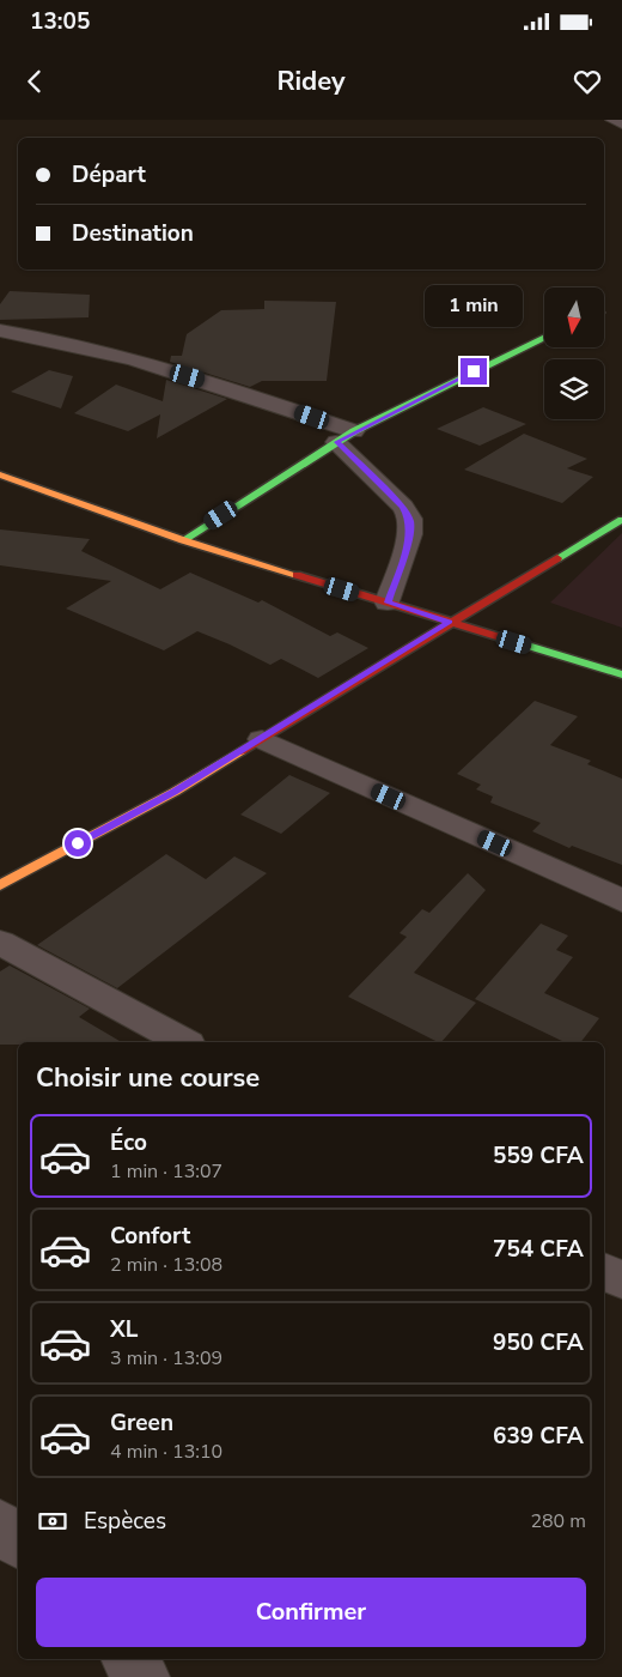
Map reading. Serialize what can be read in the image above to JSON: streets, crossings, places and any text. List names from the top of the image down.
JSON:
{
  "north": "bottom",
  "page": {
    "status": "13:05",
    "header": "Ridey",
    "banner": ["Départ", "Destination"],
    "bubble": "1 min",
    "heading": "Choisir une course",
    "list": [
      {
        "name": "Éco",
        "note": "1 min · 13:07",
        "value": "559 CFA"
      },
      {
        "name": "Confort",
        "note": "2 min · 13:08",
        "value": "754 CFA"
      },
      {
        "name": "XL",
        "note": "3 min · 13:09",
        "value": "950 CFA"
      },
      {
        "name": "Green",
        "note": "4 min · 13:10",
        "value": "639 CFA"
      }
    ],
    "pay": ["Espèces", "280 m"],
    "buttons": "Confirmer"
  }
}
